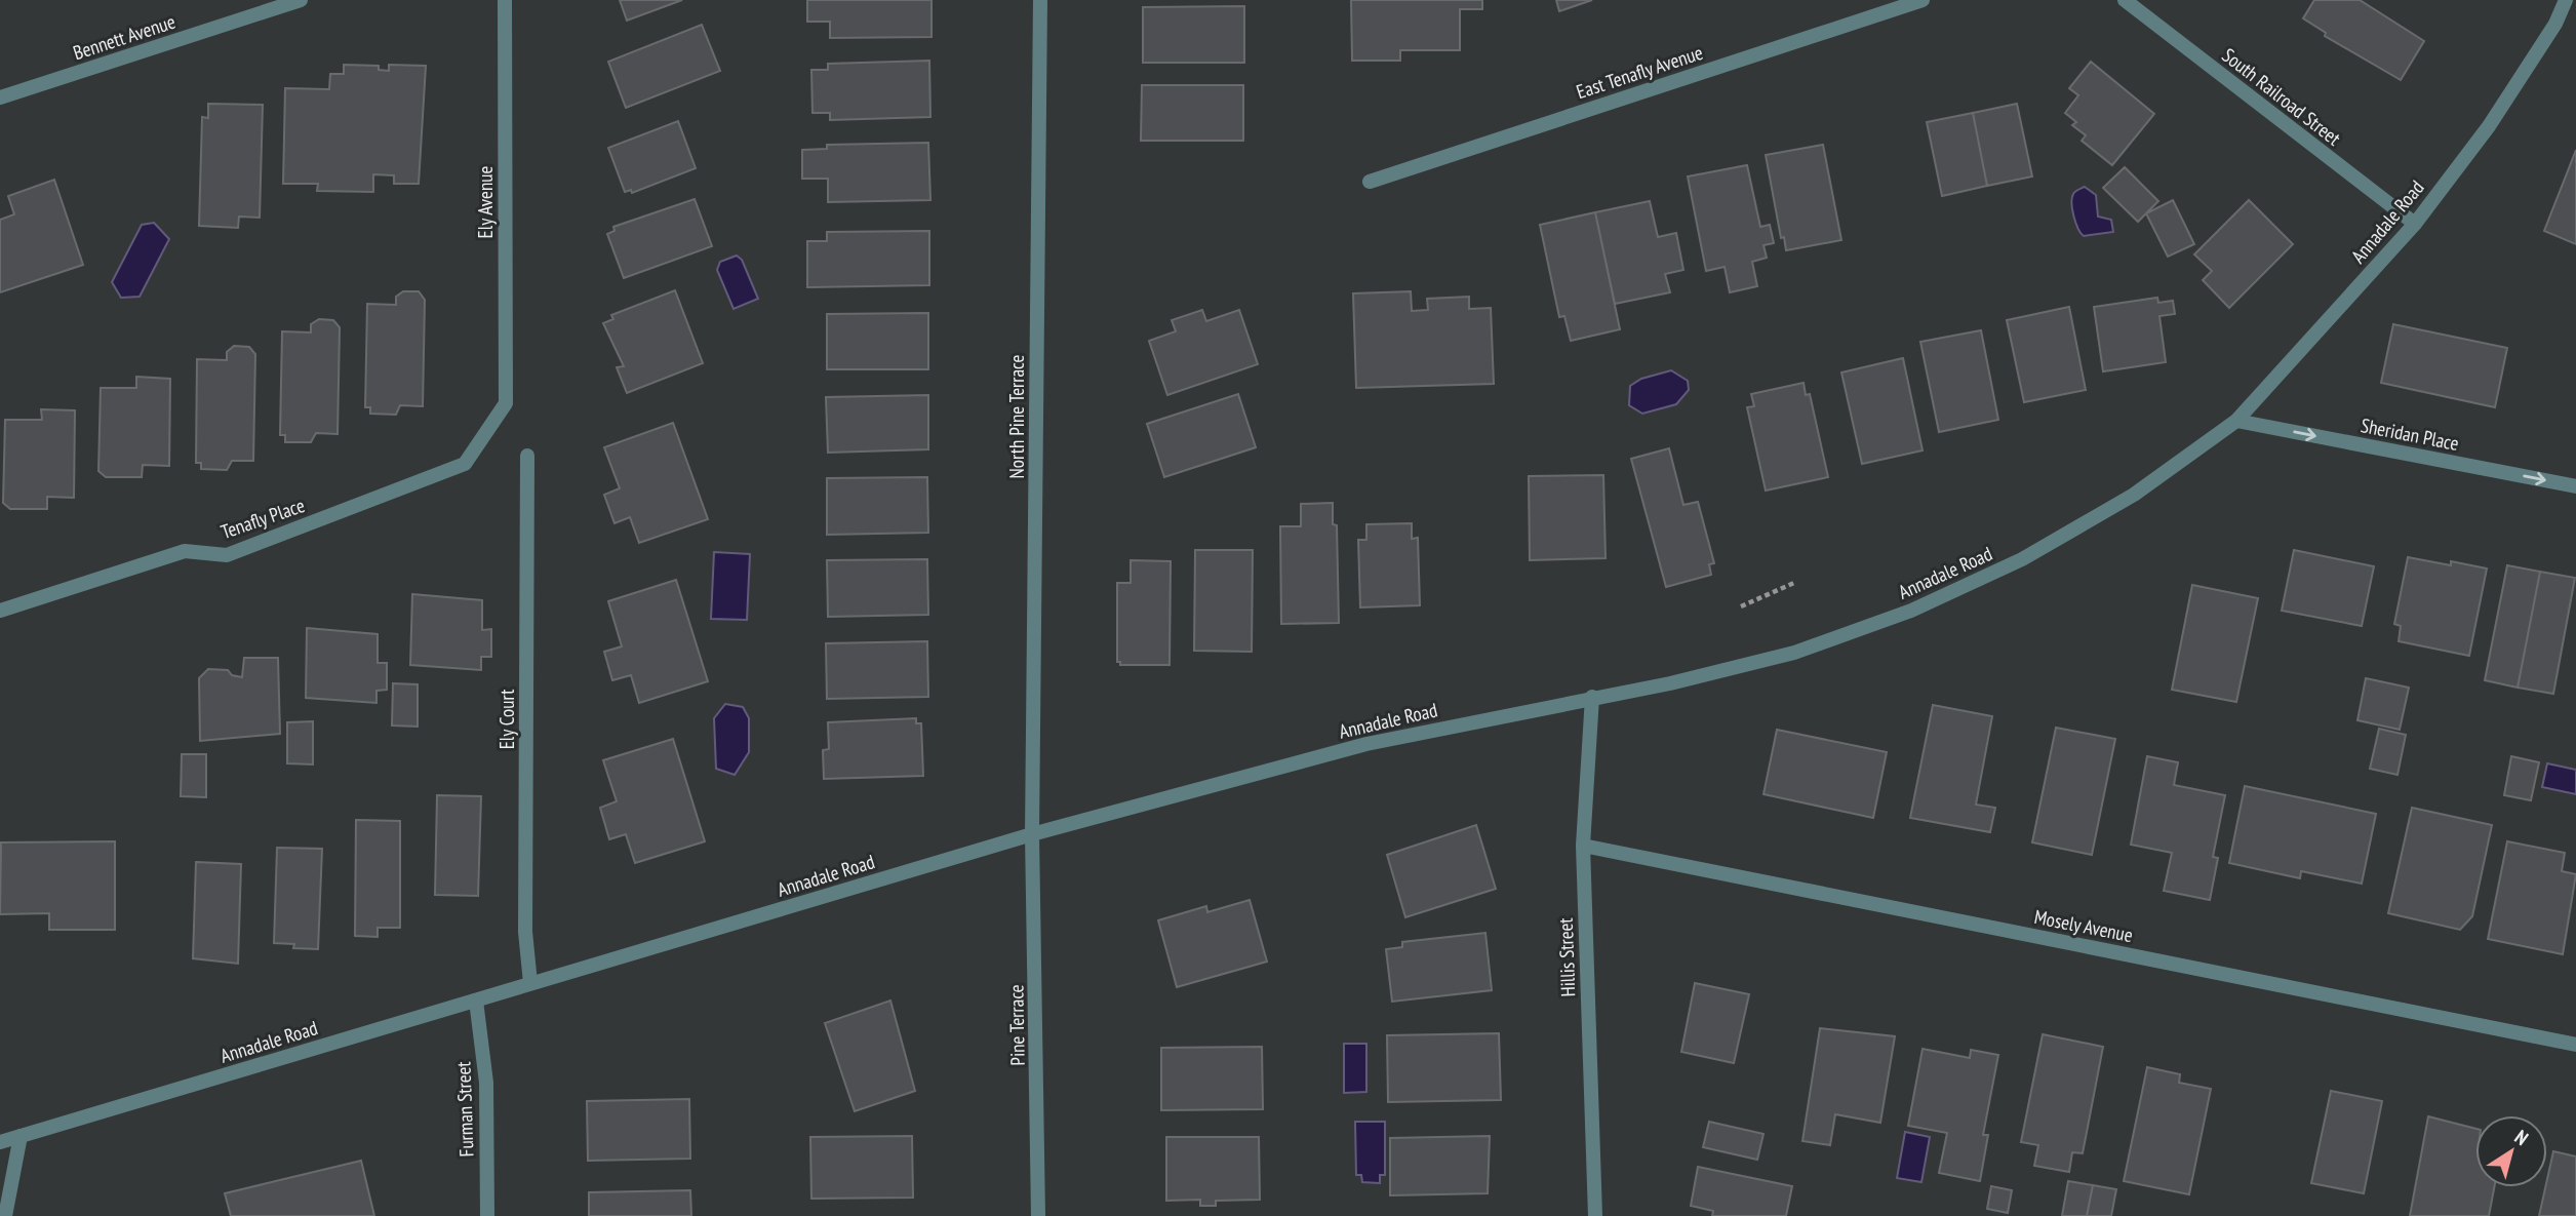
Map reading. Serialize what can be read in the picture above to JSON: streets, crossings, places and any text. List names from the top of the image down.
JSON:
{
  "streets": {
    "street": [
      "Bennett Avenue",
      "East Tenafly Avenue",
      "South Railroad Street",
      "Ely Avenue",
      "Annadale Road",
      "North Pine Terrace",
      "Sheridan Place",
      "Tenafly Place",
      "Ely Court",
      "Mosely Avenue",
      "Hillis Street",
      "Pine Terrace",
      "Furman Street"
    ]
  },
  "crossings": [
    ["South Railroad Street", "Annadale Road"],
    ["Ely Avenue", "Tenafly Place"],
    ["Annadale Road", "North Pine Terrace"],
    ["Annadale Road", "Sheridan Place"],
    ["Annadale Road", "Ely Court"],
    ["Annadale Road", "Hillis Street"],
    ["Annadale Road", "Pine Terrace"],
    ["Annadale Road", "Furman Street"],
    ["North Pine Terrace", "Pine Terrace"],
    ["Mosely Avenue", "Hillis Street"]
  ],
  "one_way": ["Sheridan Place"],
  "north": "top right"
}
